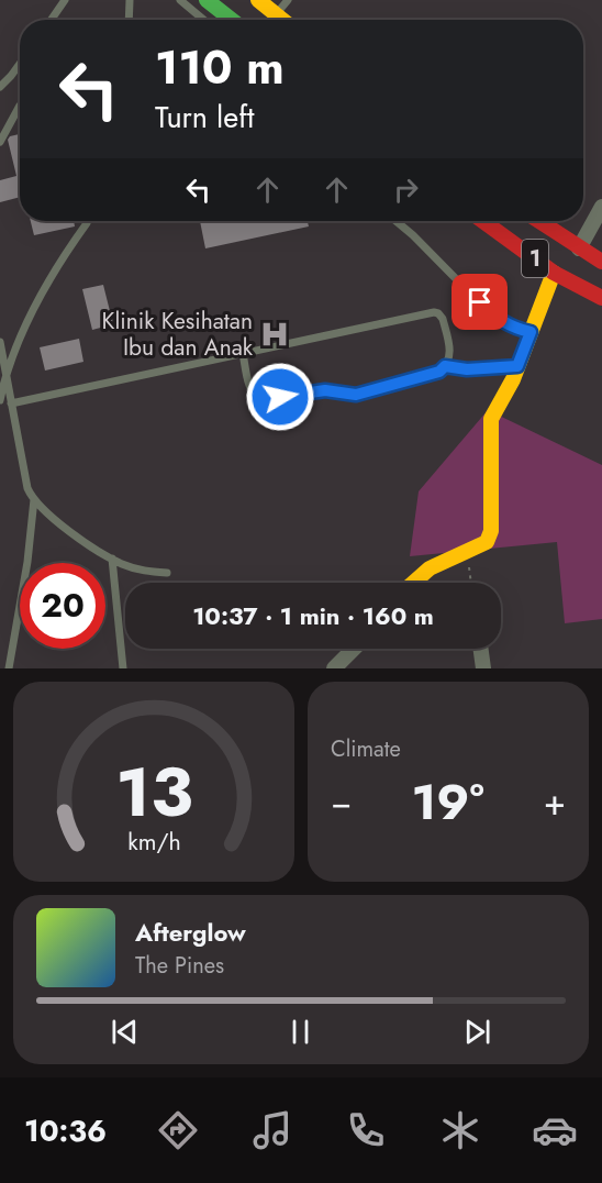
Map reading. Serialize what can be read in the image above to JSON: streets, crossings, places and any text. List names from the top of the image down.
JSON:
{
  "streets": {
    "street": ["1"]
  },
  "places": {
    "hospital": ["Klinik Kesihatan Ibu dan Anak"]
  },
  "page": {
    "turn": ["110 m", "Turn left"],
    "limit": "20",
    "trip": "10:37 · 1 min · 160 m",
    "tile": "Climate",
    "heat": ["−", "19°", "+"],
    "song": ["Afterglow", "The Pines"],
    "tabs": "10:36",
    "gauge": ["13", "km/h"]
  }
}
